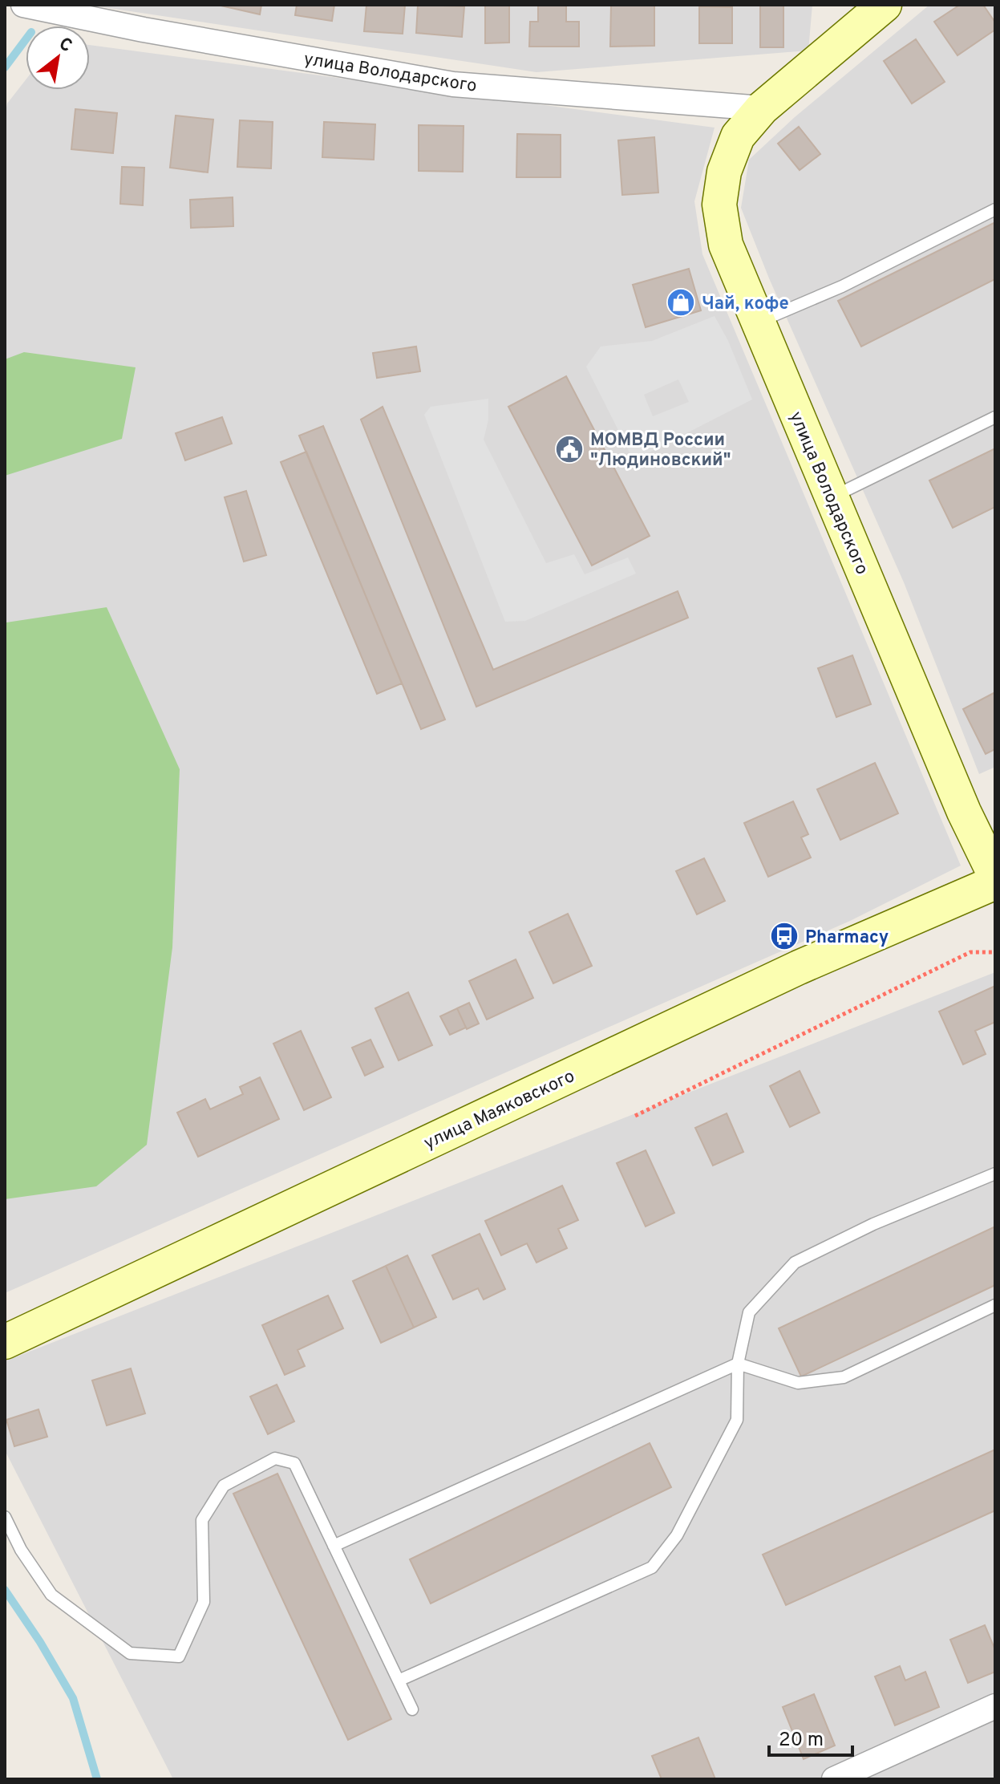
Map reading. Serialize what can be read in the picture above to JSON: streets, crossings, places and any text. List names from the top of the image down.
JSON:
{
  "streets": {
    "street": ["улица Володарского", "улица Маяковского"]
  },
  "places": {
    "shop": ["Чай, кофе"],
    "public building": ["МОМВД России \"Людиновский\""],
    "bus stop": ["Pharmacy"]
  },
  "scale_bar": "20 m",
  "north": "top right"
}
